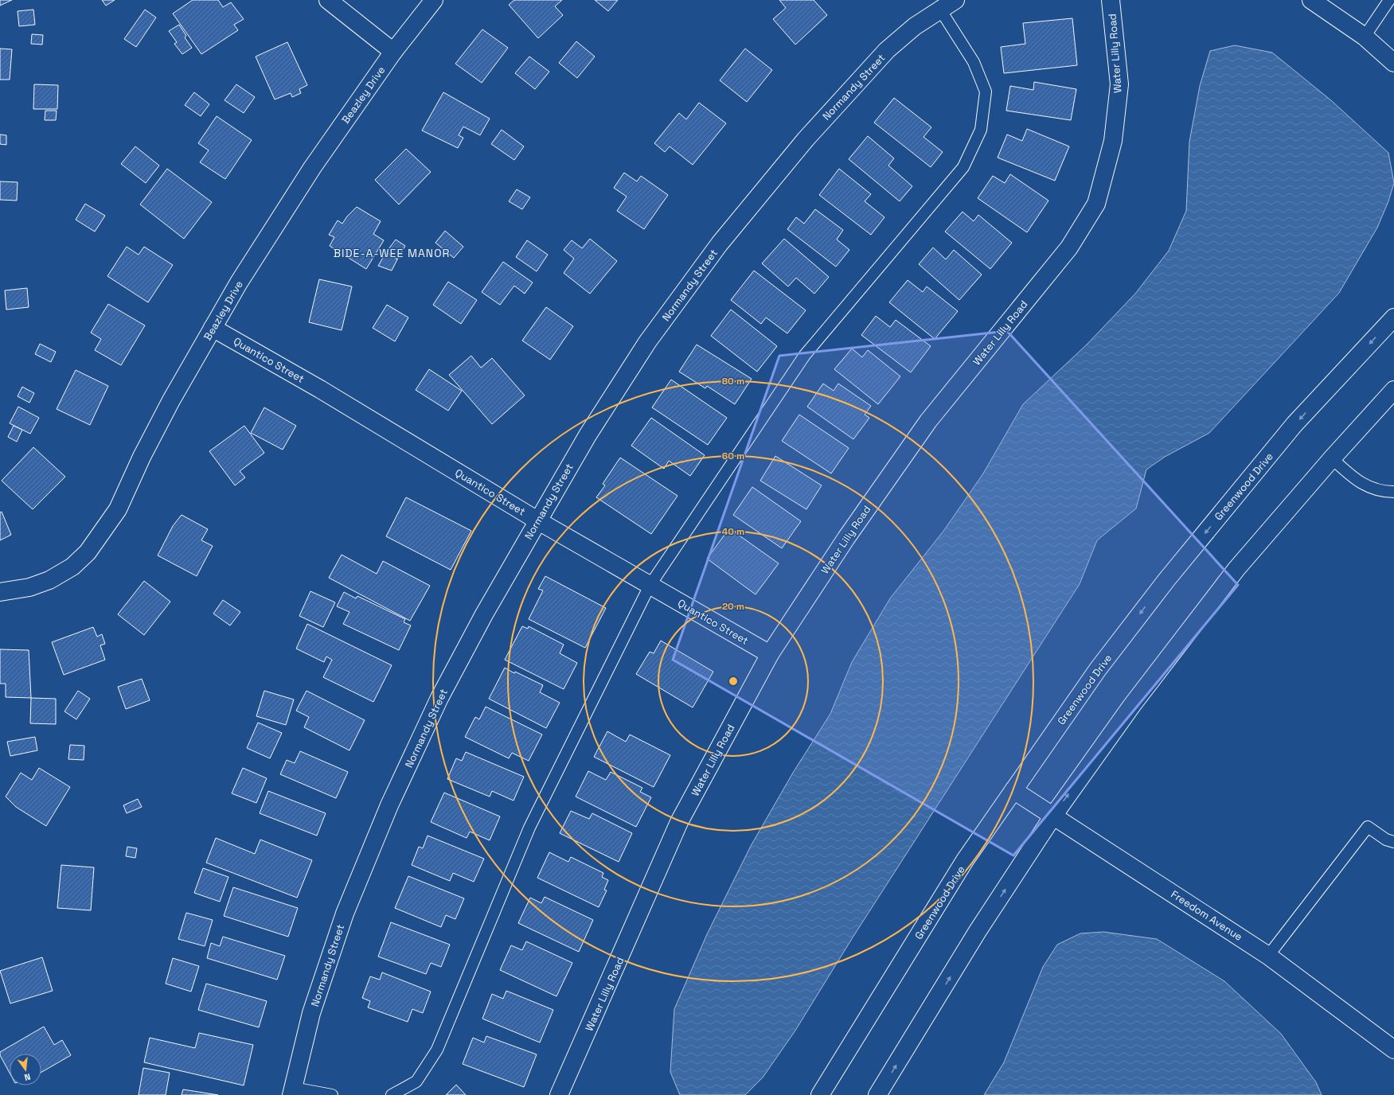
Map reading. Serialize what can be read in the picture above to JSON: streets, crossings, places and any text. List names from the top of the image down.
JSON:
{
  "streets": {
    "street": [
      "Water Lilly Road",
      "Normandy Street",
      "Beazley Drive",
      "Quantico Street",
      "Greenwood Drive",
      "Freedom Avenue"
    ]
  },
  "crossings": [
    ["Water Lilly Road", "Quantico Street"],
    ["Normandy Street", "Quantico Street"],
    ["Beazley Drive", "Quantico Street"],
    ["Greenwood Drive", "Freedom Avenue"]
  ],
  "districts": ["BIDE-A-WEE MANOR"],
  "north": "bottom",
  "rings": [
    "80 m",
    "60 m",
    "40 m",
    "20 m"
  ]
}
